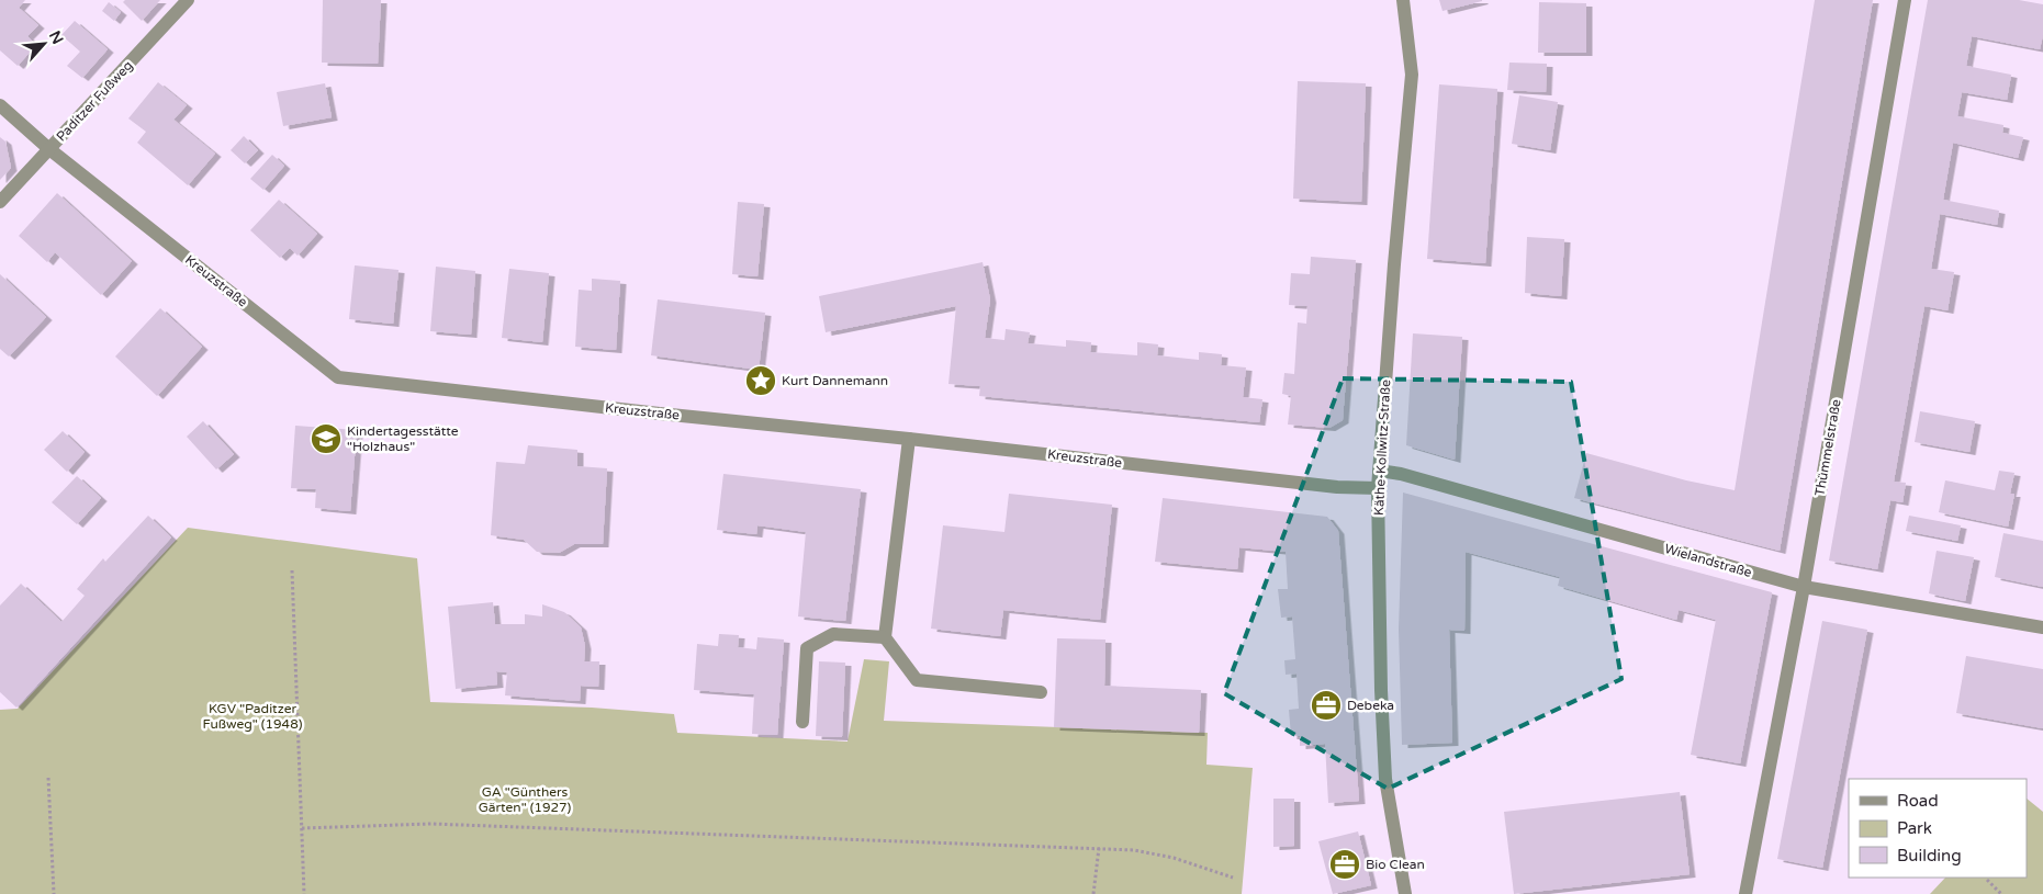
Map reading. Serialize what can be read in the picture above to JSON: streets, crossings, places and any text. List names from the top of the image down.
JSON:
{
  "streets": {
    "street": [
      "Paditzer Fußweg",
      "Kreuzstraße",
      "Käthe-Kollwitz-Straße",
      "Thümmelstraße",
      "Wielandstraße"
    ]
  },
  "crossings": [
    ["Paditzer Fußweg", "Kreuzstraße"],
    ["Kreuzstraße", "Käthe-Kollwitz-Straße"],
    ["Käthe-Kollwitz-Straße", "Wielandstraße"],
    ["Thümmelstraße", "Wielandstraße"]
  ],
  "parks": ["KGV \"Paditzer Fußweg\" (1948)", "GA \"Günthers Gärten\" (1927)"],
  "places": {
    "place": ["Kurt Dannemann"],
    "school or university": ["Kindertagesstätte \"Holzhaus\""],
    "office": ["Debeka", "Bio Clean"]
  },
  "legend": ["Road", "Park", "Building"],
  "north": "top right"
}
